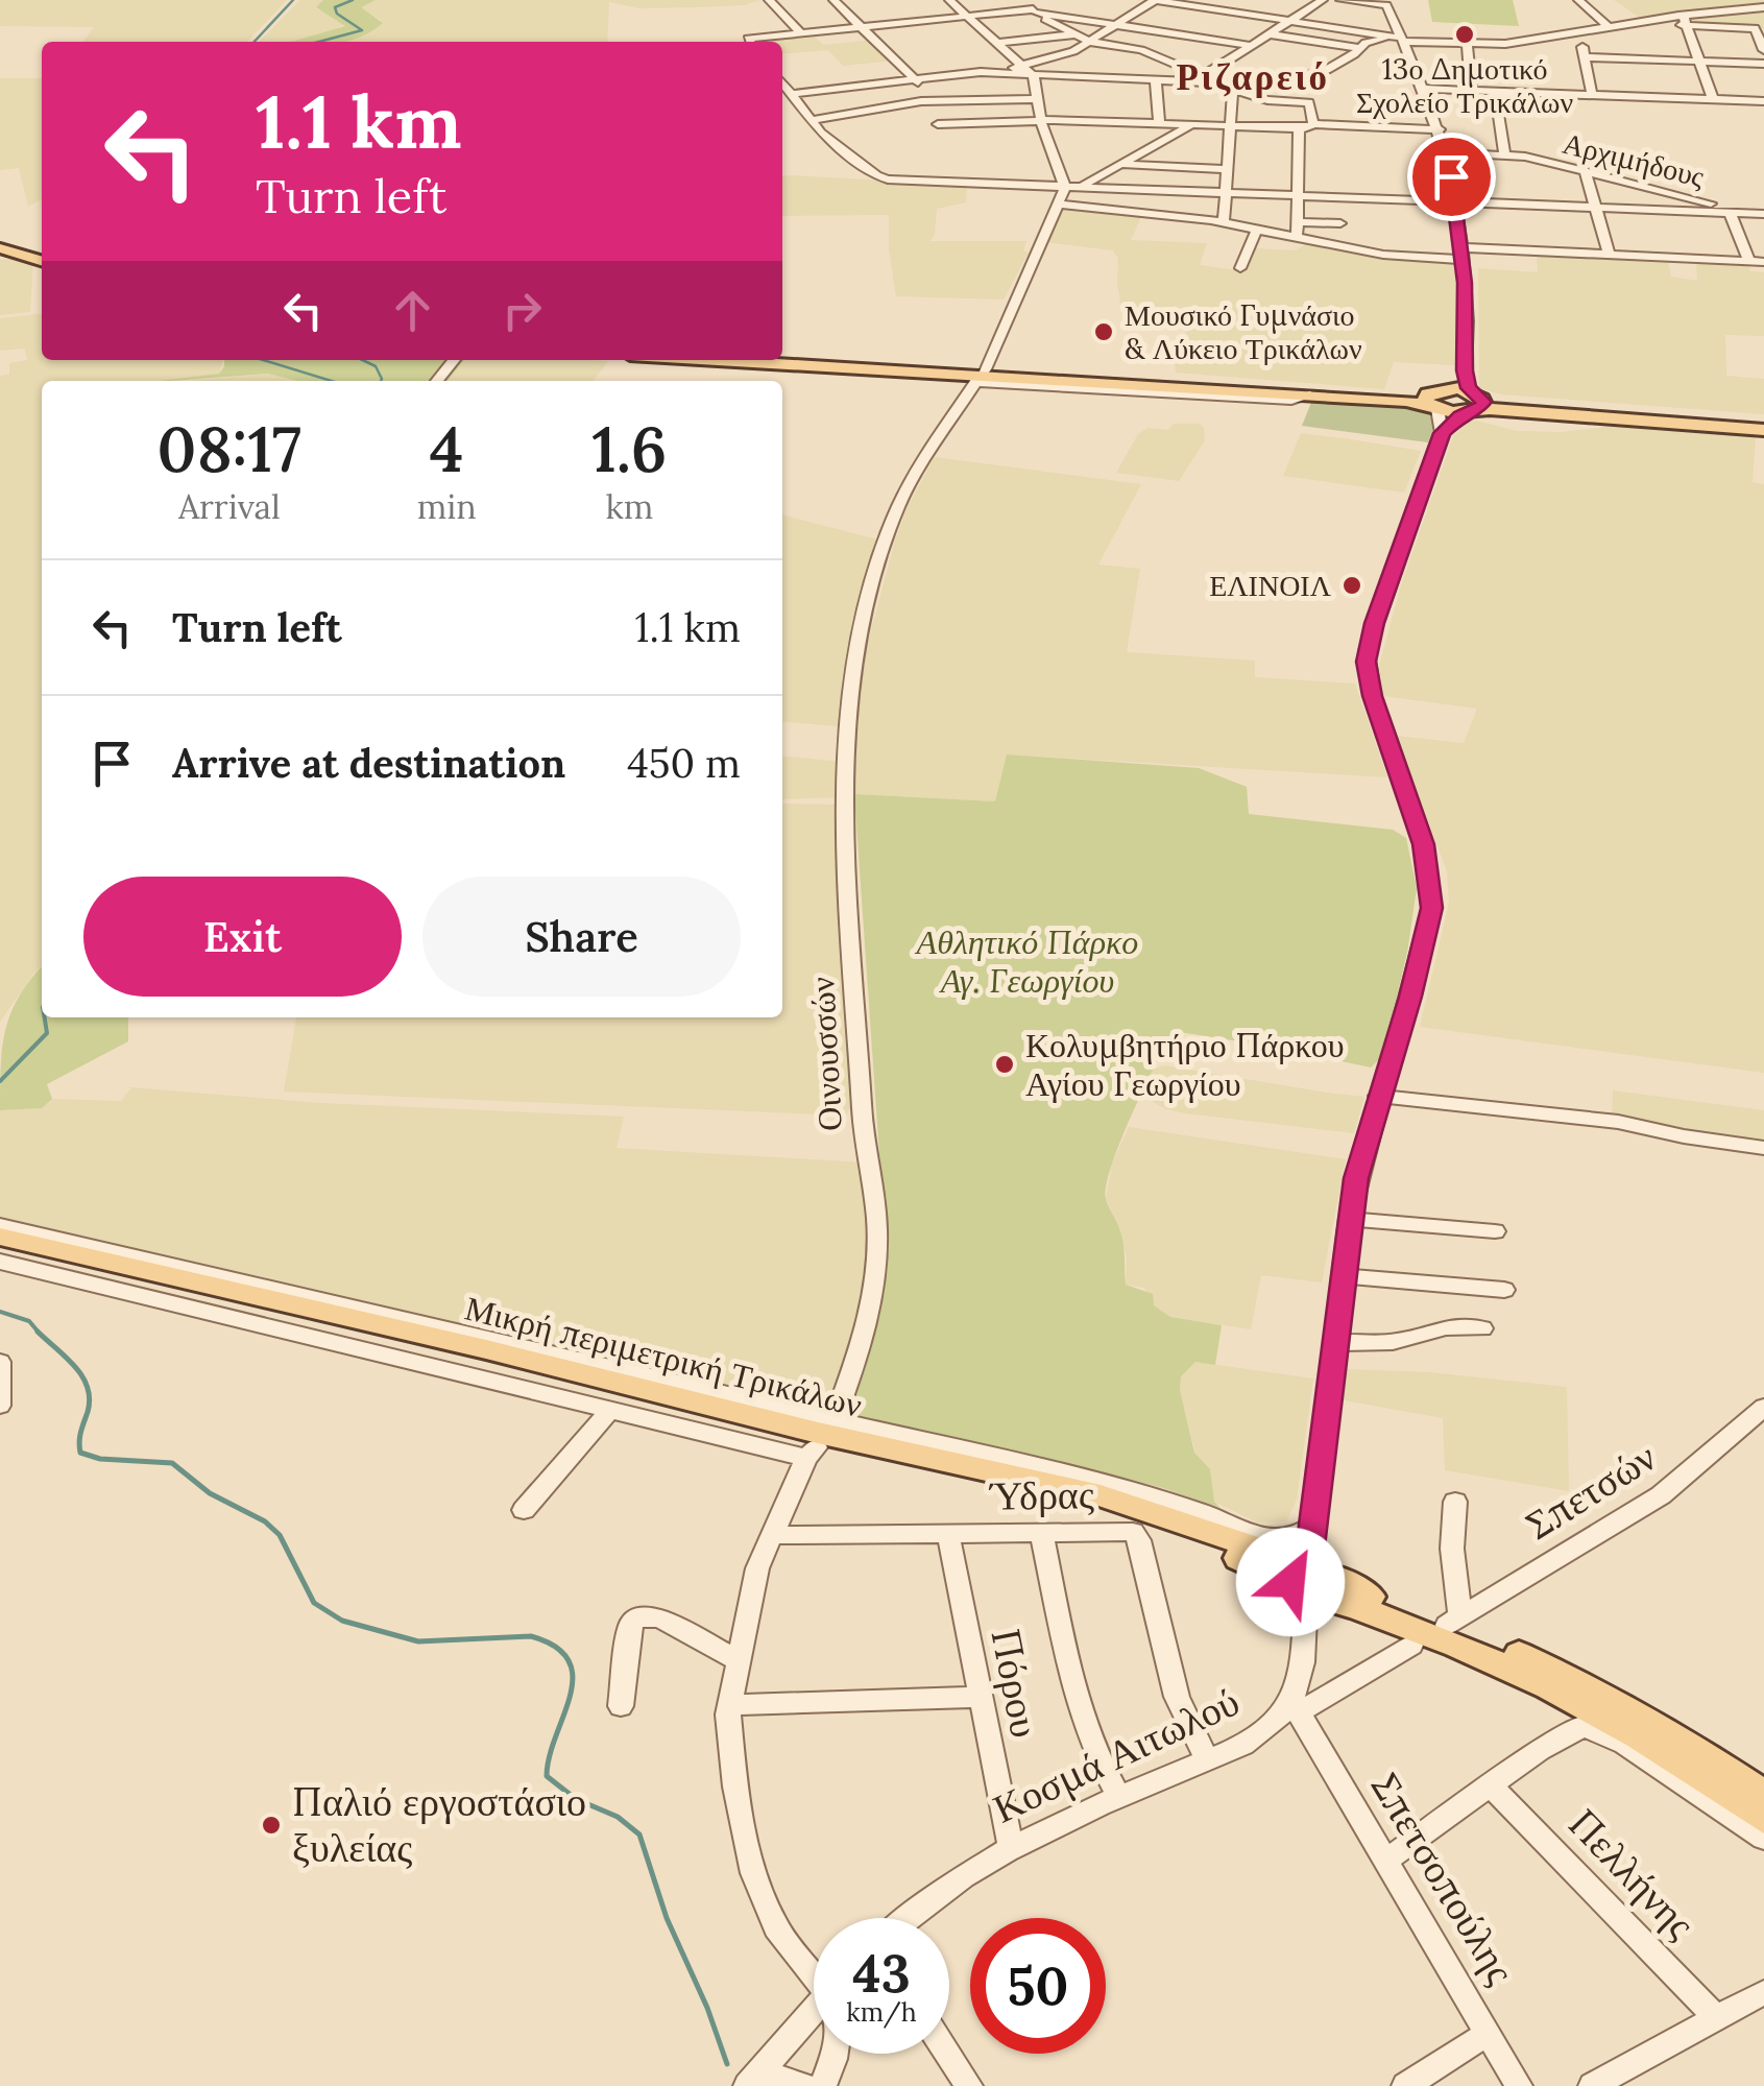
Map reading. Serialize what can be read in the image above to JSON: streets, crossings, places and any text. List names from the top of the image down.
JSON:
{
  "streets": {
    "main road": ["Μικρή περιμετρική Τρικάλων"],
    "street": [
      "Αρχιμήδους",
      "Οινουσσών",
      "Σπετσών",
      "Ύδρας",
      "Πόρου",
      "Κοσμά Αιτωλού",
      "Πελλήνης",
      "Σπετσοπούλης"
    ]
  },
  "crossings": [
    ["Μικρή περιμετρική Τρικάλων", "Σπετσών"],
    ["Μικρή περιμετρική Τρικάλων", "Κοσμά Αιτωλού"],
    ["Ύδρας", "Πόρου"],
    ["Ύδρας", "Κοσμά Αιτωλού"],
    ["Πόρου", "Κοσμά Αιτωλού"],
    ["Κοσμά Αιτωλού", "Σπετσοπούλης"]
  ],
  "districts": ["Ριζαρειό"],
  "parks": ["Αθλητικό Πάρκο Αγ. Γεωργίου"],
  "places": [
    "13ο Δημοτικό Σχολείο Τρικάλων",
    "Μουσικό Γυμνάσιο & Λύκειο Τρικάλων",
    "ΕΛΙΝΟΙΛ",
    "Κολυμβητήριο Πάρκου Αγίου Γεωργίου",
    "Παλιό εργοστάσιο ξυλείας"
  ],
  "page": {
    "turn": ["1.1 km", "Turn left"],
    "eta": [
      "08:17",
      "Arrival",
      "4",
      "min",
      "1.6",
      "km"
    ],
    "list": [
      {
        "name": "Turn left",
        "value": "1.1 km"
      },
      {
        "name": "Arrive at destination",
        "value": "450 m"
      }
    ],
    "buttons": ["Exit", "Share"],
    "speed": "43 km/h",
    "limit": "50"
  }
}
